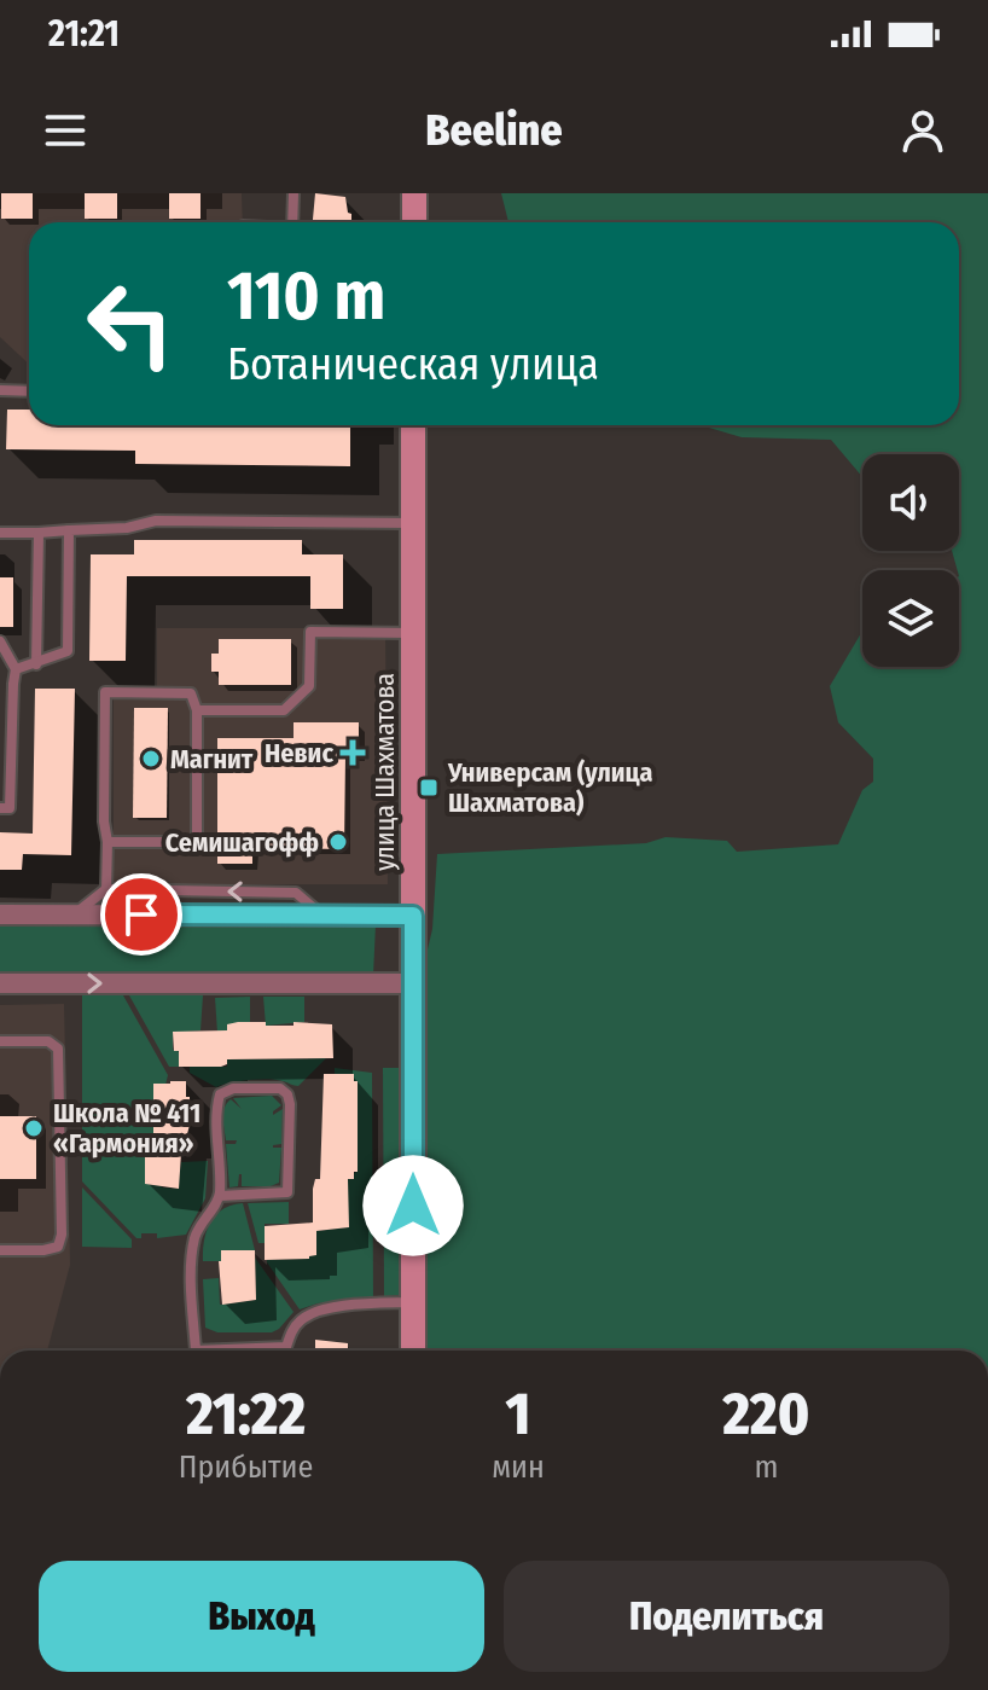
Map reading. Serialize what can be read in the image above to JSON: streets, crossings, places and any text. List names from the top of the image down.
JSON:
{
  "streets": {
    "street": ["улица Шахматова"]
  },
  "places": {
    "health": ["Невис"],
    "other": ["Магнит", "Семишагофф", "Школа № 411 «Гармония»"],
    "transit": ["Универсам (улица Шахматова)"]
  },
  "page": {
    "status": "21:21",
    "header": "Beeline",
    "turn": ["110 m", "Ботаническая улица"],
    "eta": [
      "21:22",
      "Прибытие",
      "1",
      "мин",
      "220",
      "m"
    ],
    "buttons": ["Выход", "Поделиться"]
  }
}
